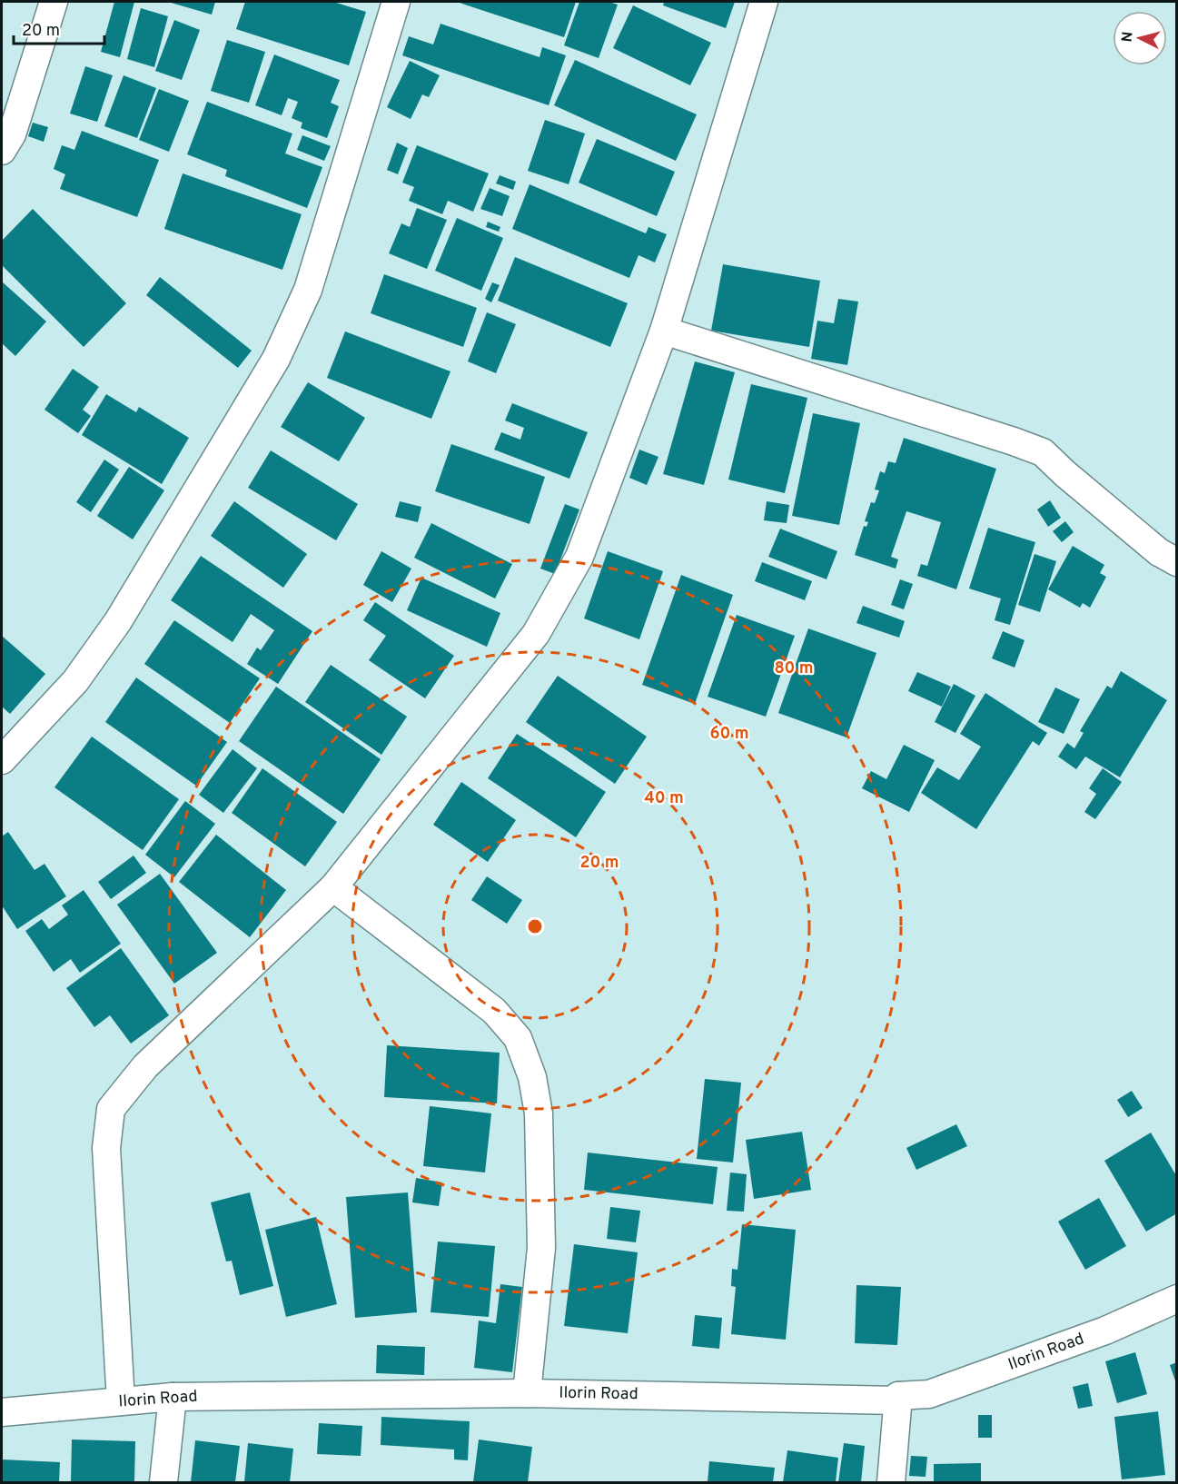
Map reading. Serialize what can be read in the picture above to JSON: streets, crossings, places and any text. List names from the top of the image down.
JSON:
{
  "streets": {
    "street": ["Ilorin Road"]
  },
  "scale_bar": "20 m",
  "north": "left",
  "rings": [
    "80 m",
    "60 m",
    "40 m",
    "20 m"
  ]
}
